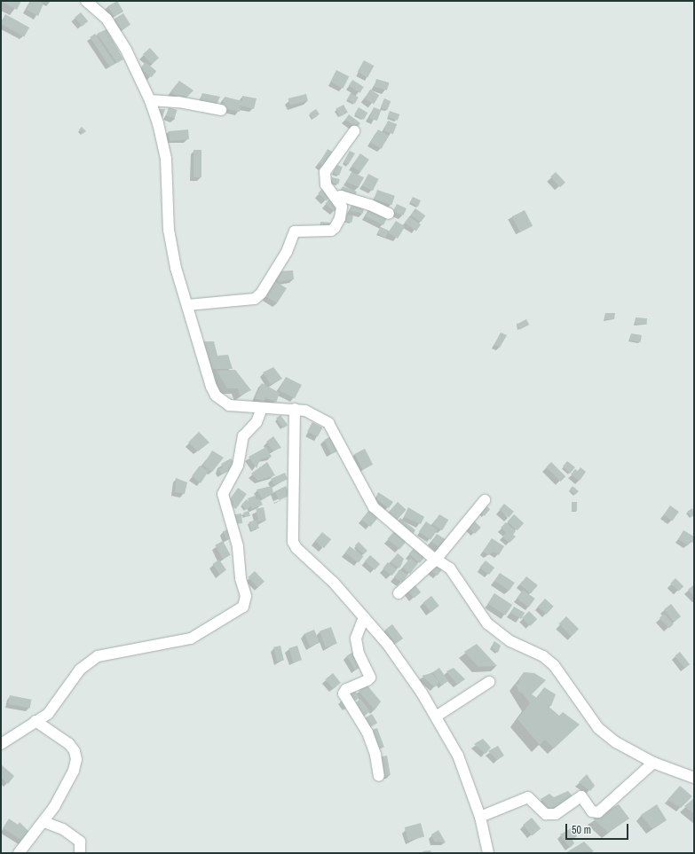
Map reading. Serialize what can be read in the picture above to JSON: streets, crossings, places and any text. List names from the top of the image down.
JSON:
{
  "scale_bar": "50 m"
}
